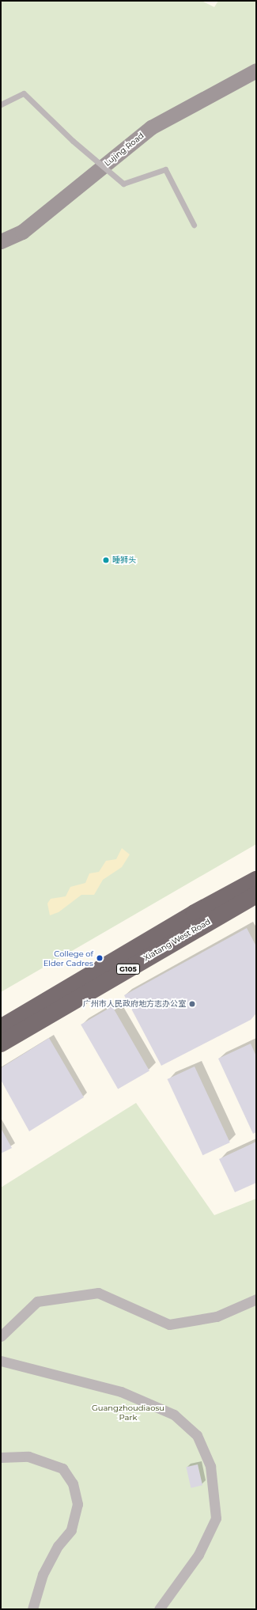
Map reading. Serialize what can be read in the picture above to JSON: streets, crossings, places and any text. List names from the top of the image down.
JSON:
{
  "streets": {
    "highway": ["Xiatang West Road", "G105"],
    "street": ["Lujing Road"]
  },
  "parks": ["Guangzhoudiaosu Park"],
  "places": ["睡狮头", "College of Elder Cadres", "广州市人民政府地方志办公室"]
}
